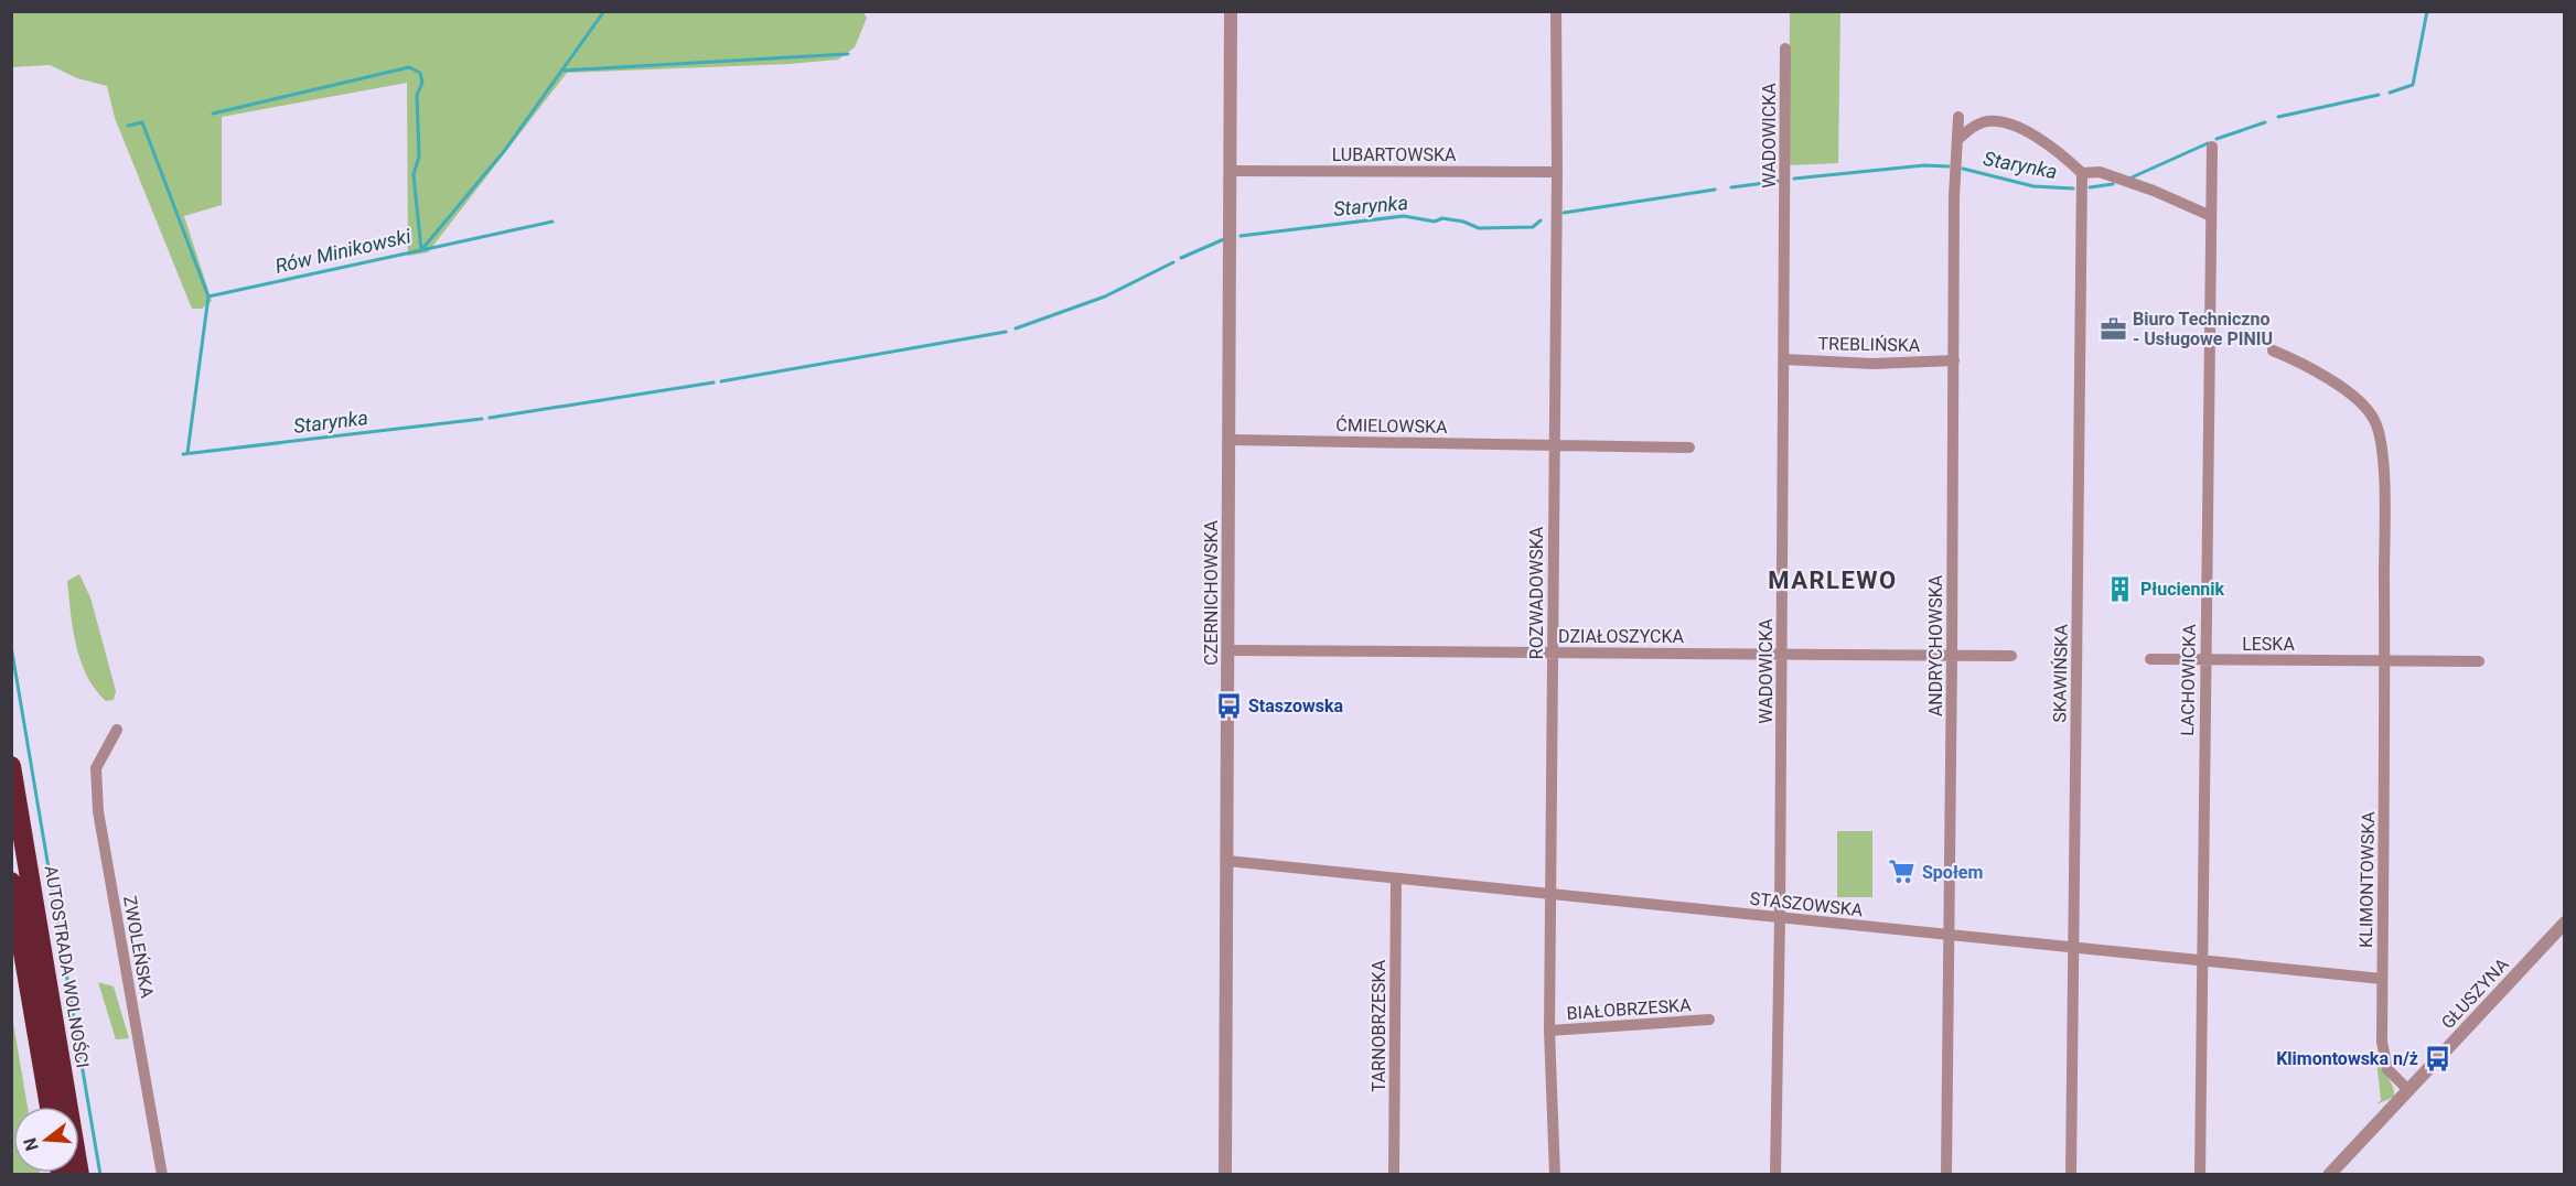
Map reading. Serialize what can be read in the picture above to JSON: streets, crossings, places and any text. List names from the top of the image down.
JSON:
{
  "streets": {
    "highway": ["AUTOSTRADA WOLNOŚCI"],
    "street": [
      "WADOWICKA",
      "LUBARTOWSKA",
      "TREBLIŃSKA",
      "ĆMIELOWSKA",
      "CZERNICHOWSKA",
      "ROZWADOWSKA",
      "DZIAŁOSZYCKA",
      "LESKA",
      "ANDRYCHOWSKA",
      "SKAWIŃSKA",
      "LACHOWICKA",
      "KLIMONTOWSKA",
      "STASZOWSKA",
      "ZWOLEŃSKA",
      "GŁUSZYNA",
      "BIAŁOBRZESKA",
      "TARNOBRZESKA"
    ]
  },
  "crossings": [
    ["WADOWICKA", "TREBLIŃSKA"],
    ["WADOWICKA", "DZIAŁOSZYCKA"],
    ["WADOWICKA", "STASZOWSKA"],
    ["LUBARTOWSKA", "CZERNICHOWSKA"],
    ["LUBARTOWSKA", "ROZWADOWSKA"],
    ["TREBLIŃSKA", "ANDRYCHOWSKA"],
    ["ĆMIELOWSKA", "CZERNICHOWSKA"],
    ["ĆMIELOWSKA", "ROZWADOWSKA"],
    ["CZERNICHOWSKA", "DZIAŁOSZYCKA"],
    ["CZERNICHOWSKA", "STASZOWSKA"],
    ["ROZWADOWSKA", "DZIAŁOSZYCKA"],
    ["ROZWADOWSKA", "STASZOWSKA"],
    ["ROZWADOWSKA", "BIAŁOBRZESKA"],
    ["DZIAŁOSZYCKA", "ANDRYCHOWSKA"],
    ["LESKA", "LACHOWICKA"],
    ["LESKA", "KLIMONTOWSKA"],
    ["ANDRYCHOWSKA", "STASZOWSKA"],
    ["SKAWIŃSKA", "STASZOWSKA"],
    ["LACHOWICKA", "STASZOWSKA"],
    ["KLIMONTOWSKA", "STASZOWSKA"],
    ["KLIMONTOWSKA", "GŁUSZYNA"],
    ["STASZOWSKA", "TARNOBRZESKA"]
  ],
  "districts": ["MARLEWO"],
  "water": ["Starynka", "Rów Minikowski"],
  "places": {
    "office": ["Biuro Techniczno - Usługowe PINIU"],
    "building": ["Płuciennik"],
    "bus stop": ["Staszowska", "Klimontowska n/ż"],
    "supermarket": ["Społem"]
  },
  "north": "left"
}
